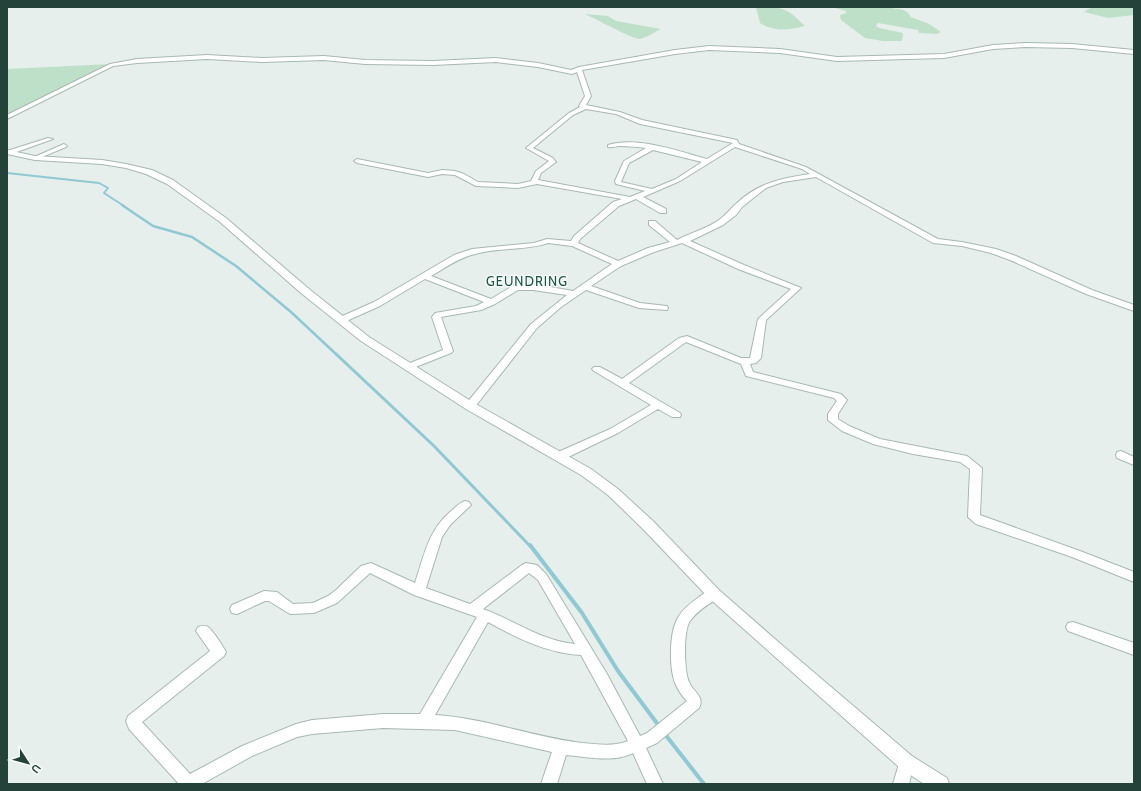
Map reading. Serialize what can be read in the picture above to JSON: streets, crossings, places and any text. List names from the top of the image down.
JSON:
{
  "districts": ["GEUNDRING"],
  "north": "bottom right"
}
